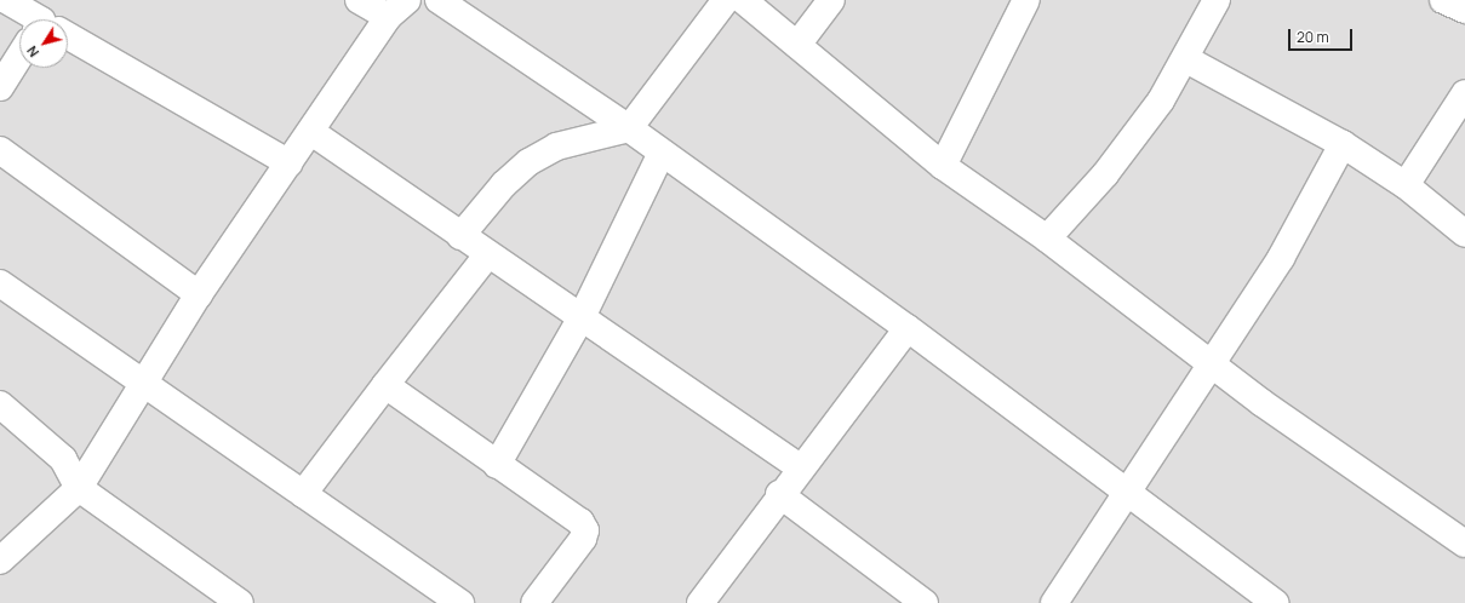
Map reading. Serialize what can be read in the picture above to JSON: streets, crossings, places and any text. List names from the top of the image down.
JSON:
{
  "scale_bar": "20 m",
  "north": "bottom left"
}
